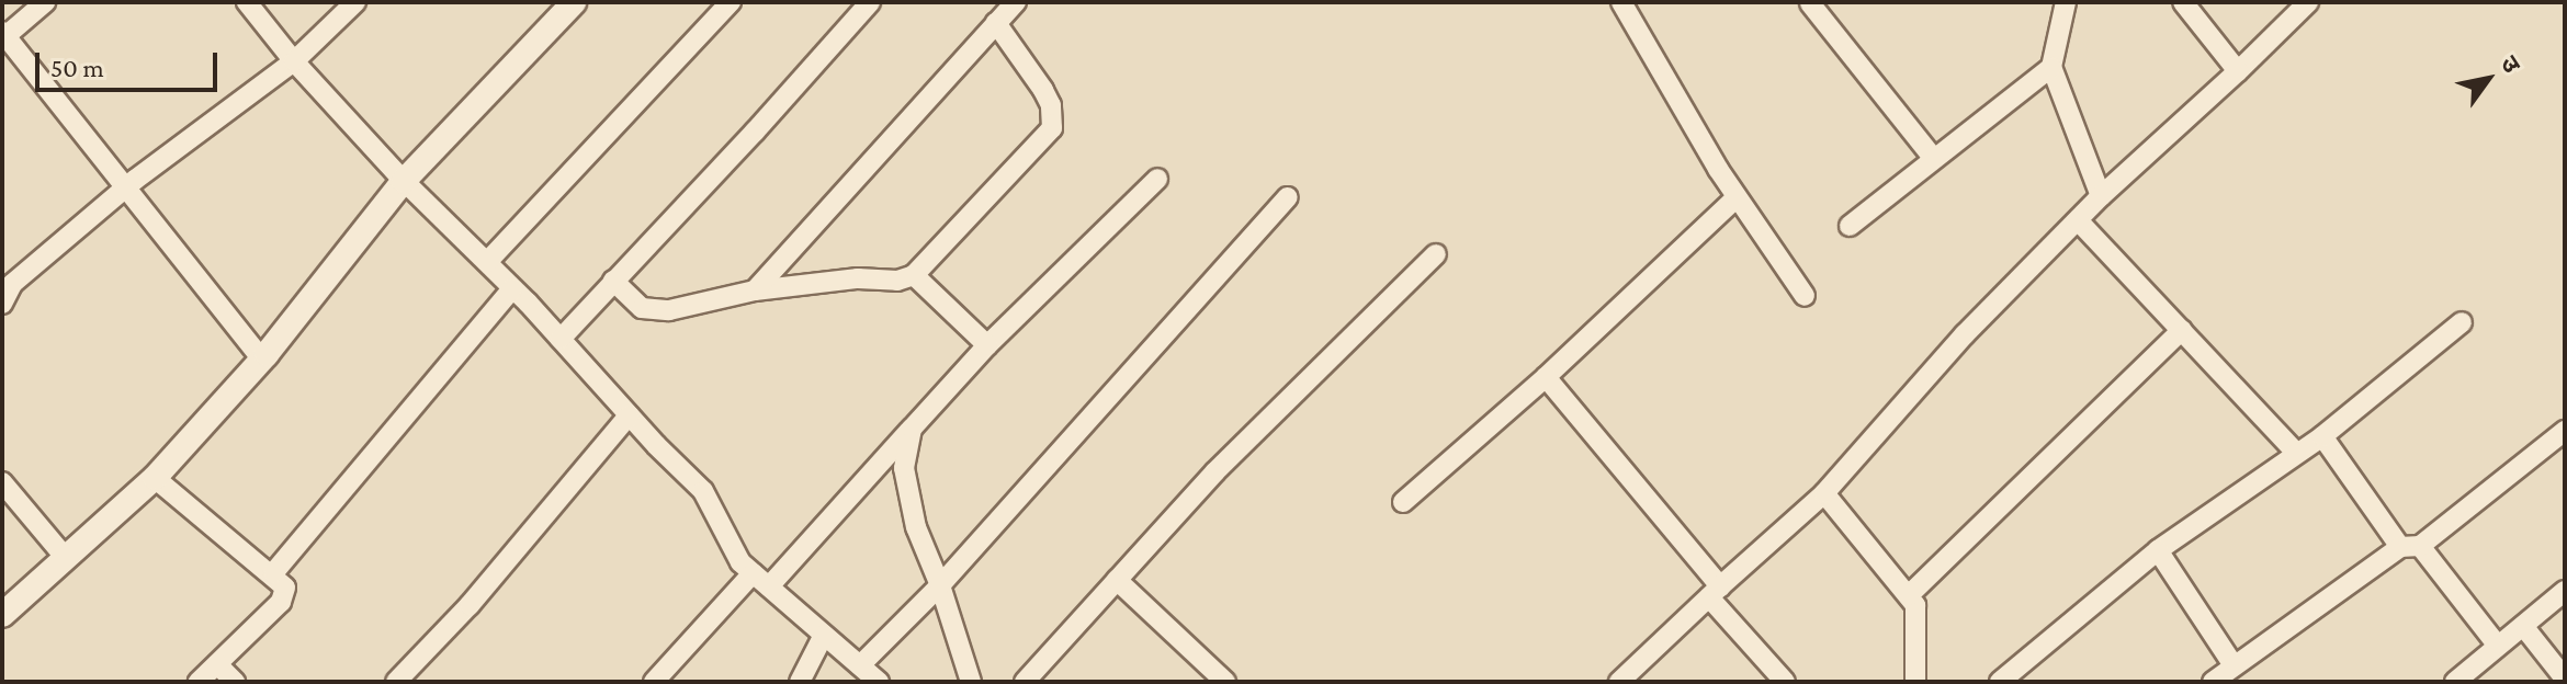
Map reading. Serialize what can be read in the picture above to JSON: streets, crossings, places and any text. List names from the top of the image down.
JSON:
{
  "scale_bar": "50 m",
  "north": "top right"
}
